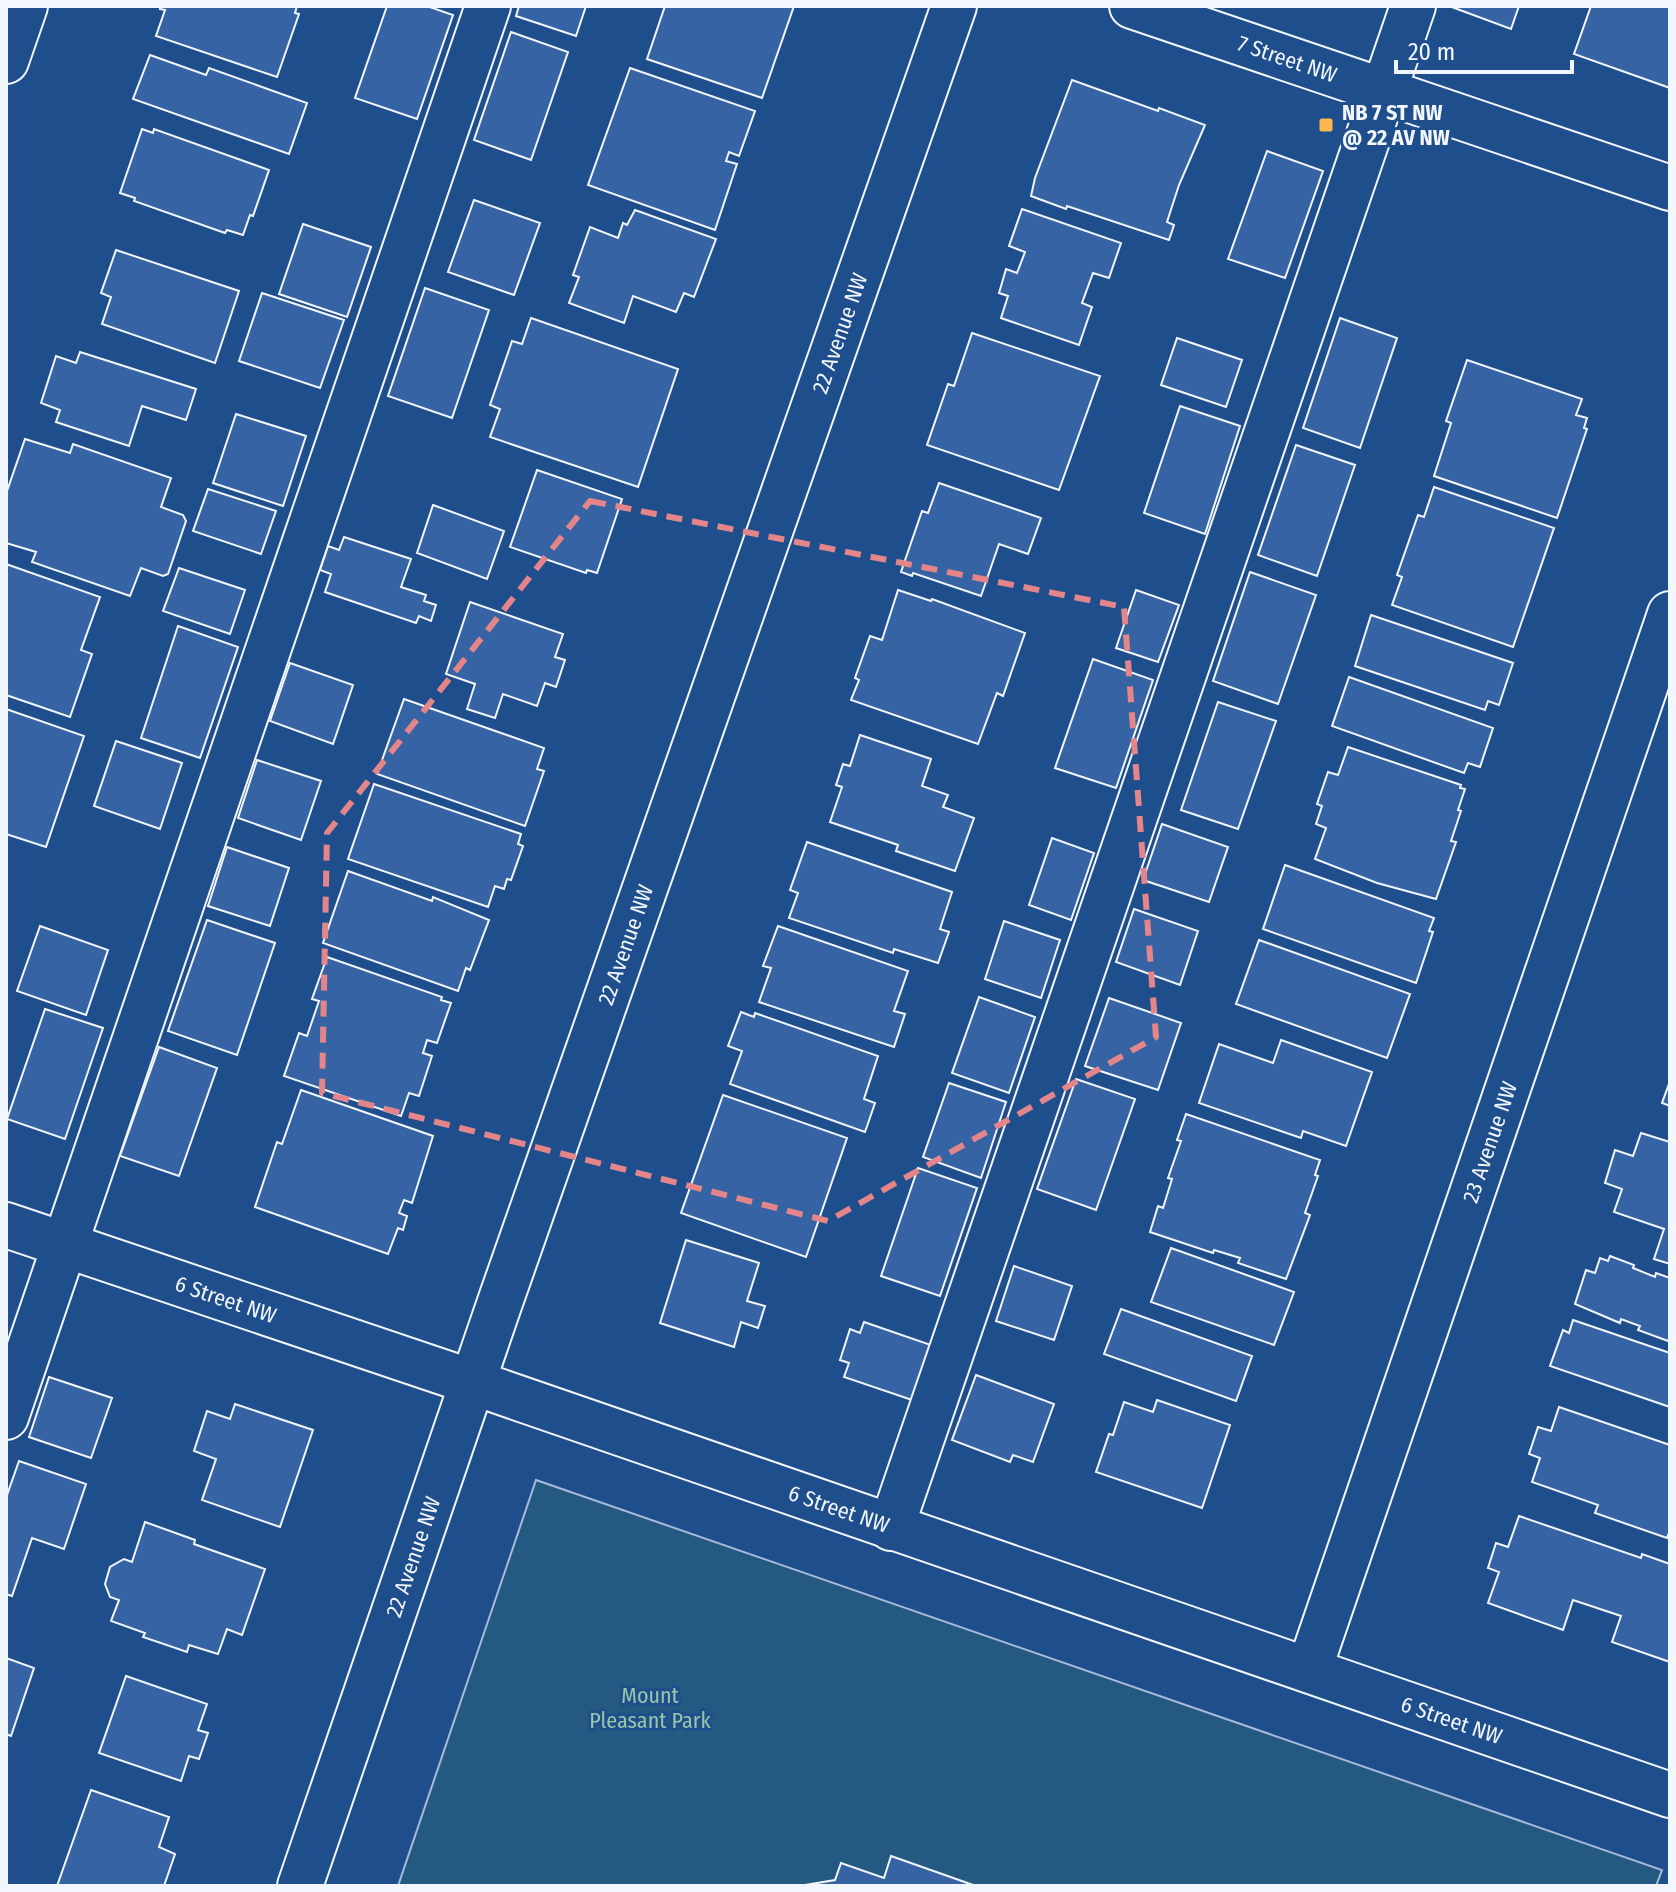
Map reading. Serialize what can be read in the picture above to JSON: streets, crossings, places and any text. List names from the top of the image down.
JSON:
{
  "streets": {
    "street": [
      "7 Street NW",
      "22 Avenue NW",
      "23 Avenue NW",
      "6 Street NW"
    ]
  },
  "crossings": [
    ["22 Avenue NW", "6 Street NW"],
    ["23 Avenue NW", "6 Street NW"]
  ],
  "parks": ["Mount Pleasant Park"],
  "places": {
    "transit": ["NB 7 ST NW @ 22 AV NW"]
  },
  "scale_bar": "20 m"
}
